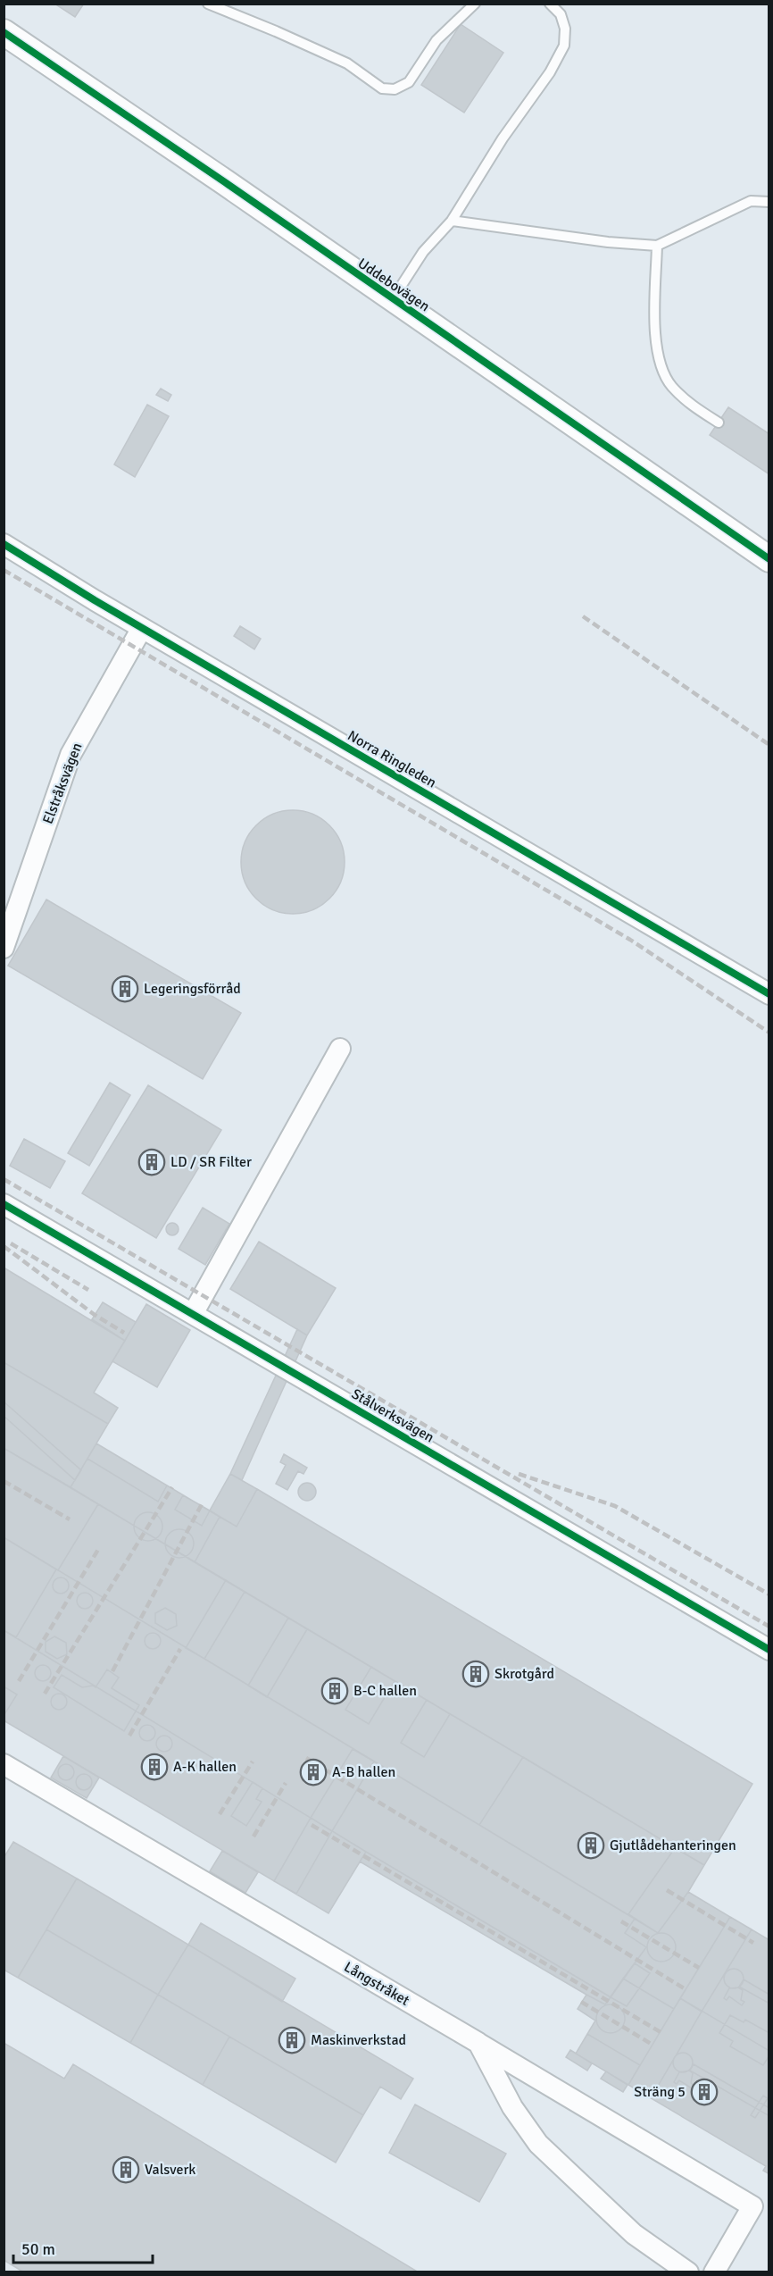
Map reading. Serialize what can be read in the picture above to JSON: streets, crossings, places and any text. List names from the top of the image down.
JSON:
{
  "streets": {
    "street": [
      "Uddebovägen",
      "Norra Ringleden",
      "Elstråksvägen",
      "Stålverksvägen",
      "Långstråket"
    ]
  },
  "crossings": [
    ["Norra Ringleden", "Elstråksvägen"]
  ],
  "places": {
    "building": [
      "Legeringsförråd",
      "LD / SR Filter",
      "Skrotgård",
      "B-C hallen",
      "A-K hallen",
      "A-B hallen",
      "Gjutlådehanteringen",
      "Maskinverkstad",
      "Sträng 5",
      "Valsverk"
    ]
  },
  "scale_bar": "50 m"
}
